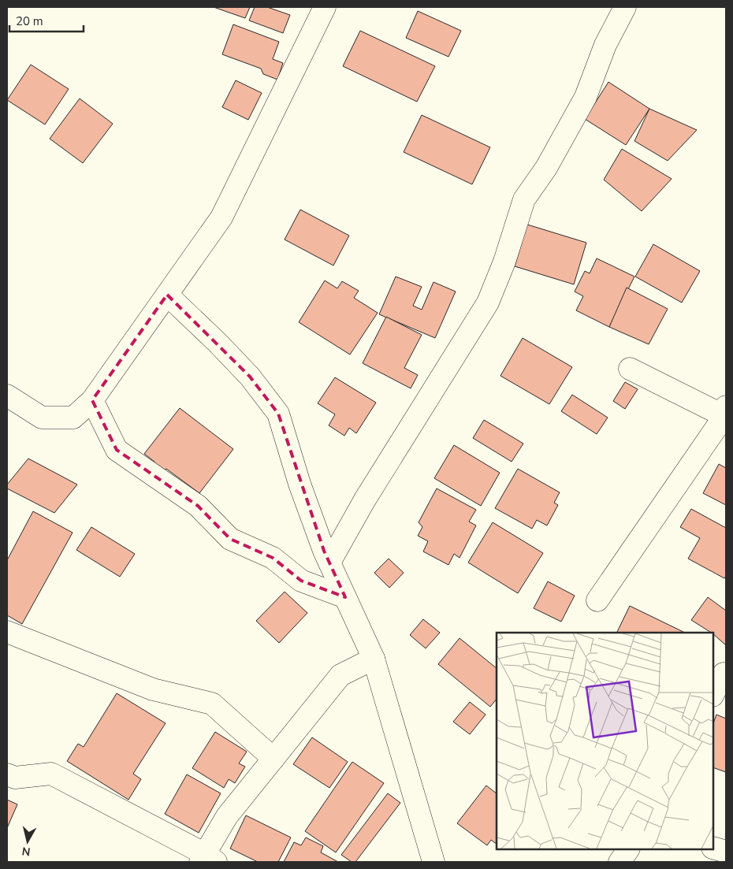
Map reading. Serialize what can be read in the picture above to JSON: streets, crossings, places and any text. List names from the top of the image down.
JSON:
{
  "scale_bar": "20 m",
  "north": "bottom"
}
